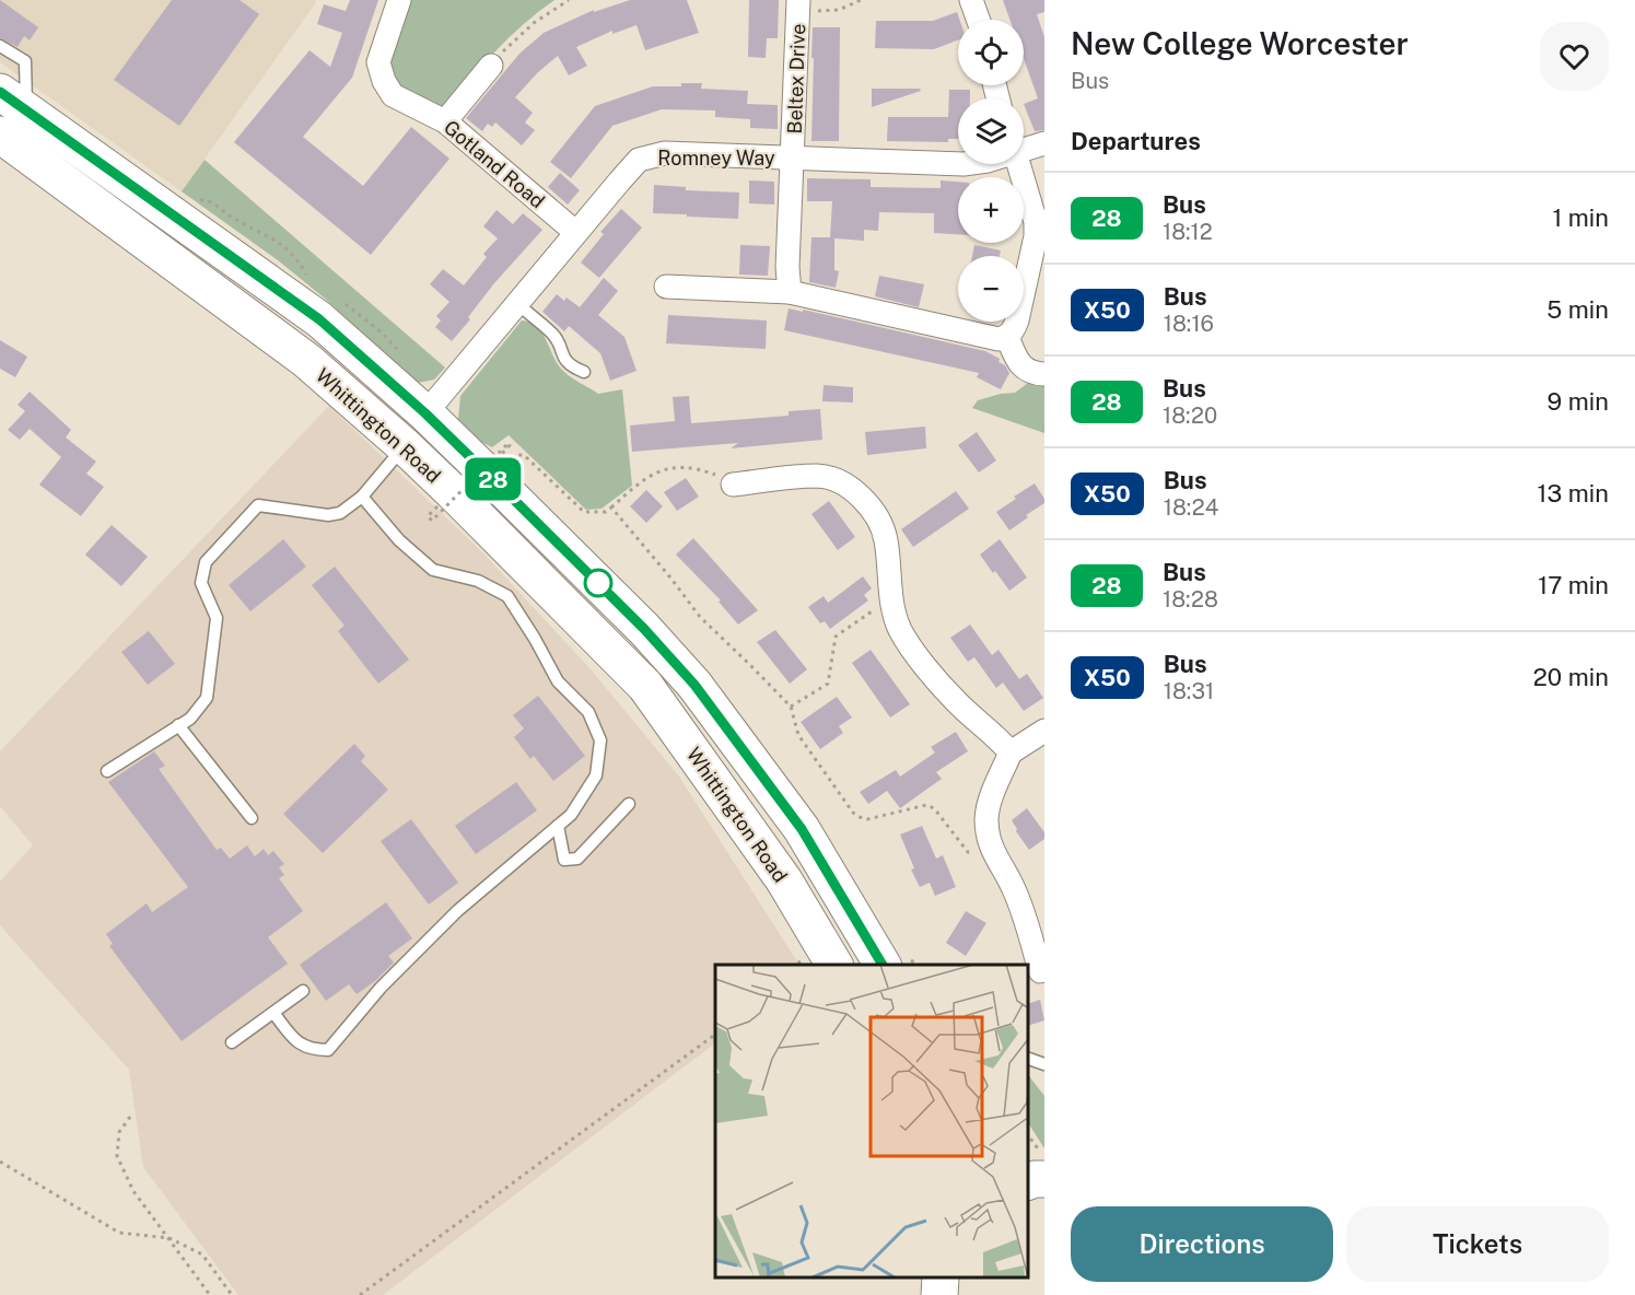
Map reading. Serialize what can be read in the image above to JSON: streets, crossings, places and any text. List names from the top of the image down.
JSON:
{
  "streets": {
    "main road": ["Whittington Road"],
    "street": ["Beltex Drive", "Romney Way", "Gotland Road"]
  },
  "crossings": [
    ["Beltex Drive", "Romney Way"],
    ["Romney Way", "Gotland Road"],
    ["Romney Way", "Whittington Road"]
  ],
  "lines": ["bus line 28"],
  "page": {
    "on_map": "28",
    "heading": [
      ["New College Worcester", "Bus"],
      "Departures"
    ],
    "map_buttons": ["+", "−"],
    "list": [
      {
        "mark": "28",
        "name": "Bus",
        "note": "18:12",
        "value": "1 min"
      },
      {
        "mark": "X50",
        "name": "Bus",
        "note": "18:16",
        "value": "5 min"
      },
      {
        "mark": "28",
        "name": "Bus",
        "note": "18:20",
        "value": "9 min"
      },
      {
        "mark": "X50",
        "name": "Bus",
        "note": "18:24",
        "value": "13 min"
      },
      {
        "mark": "28",
        "name": "Bus",
        "note": "18:28",
        "value": "17 min"
      },
      {
        "mark": "X50",
        "name": "Bus",
        "note": "18:31",
        "value": "20 min"
      }
    ],
    "buttons": ["Directions", "Tickets"]
  }
}
